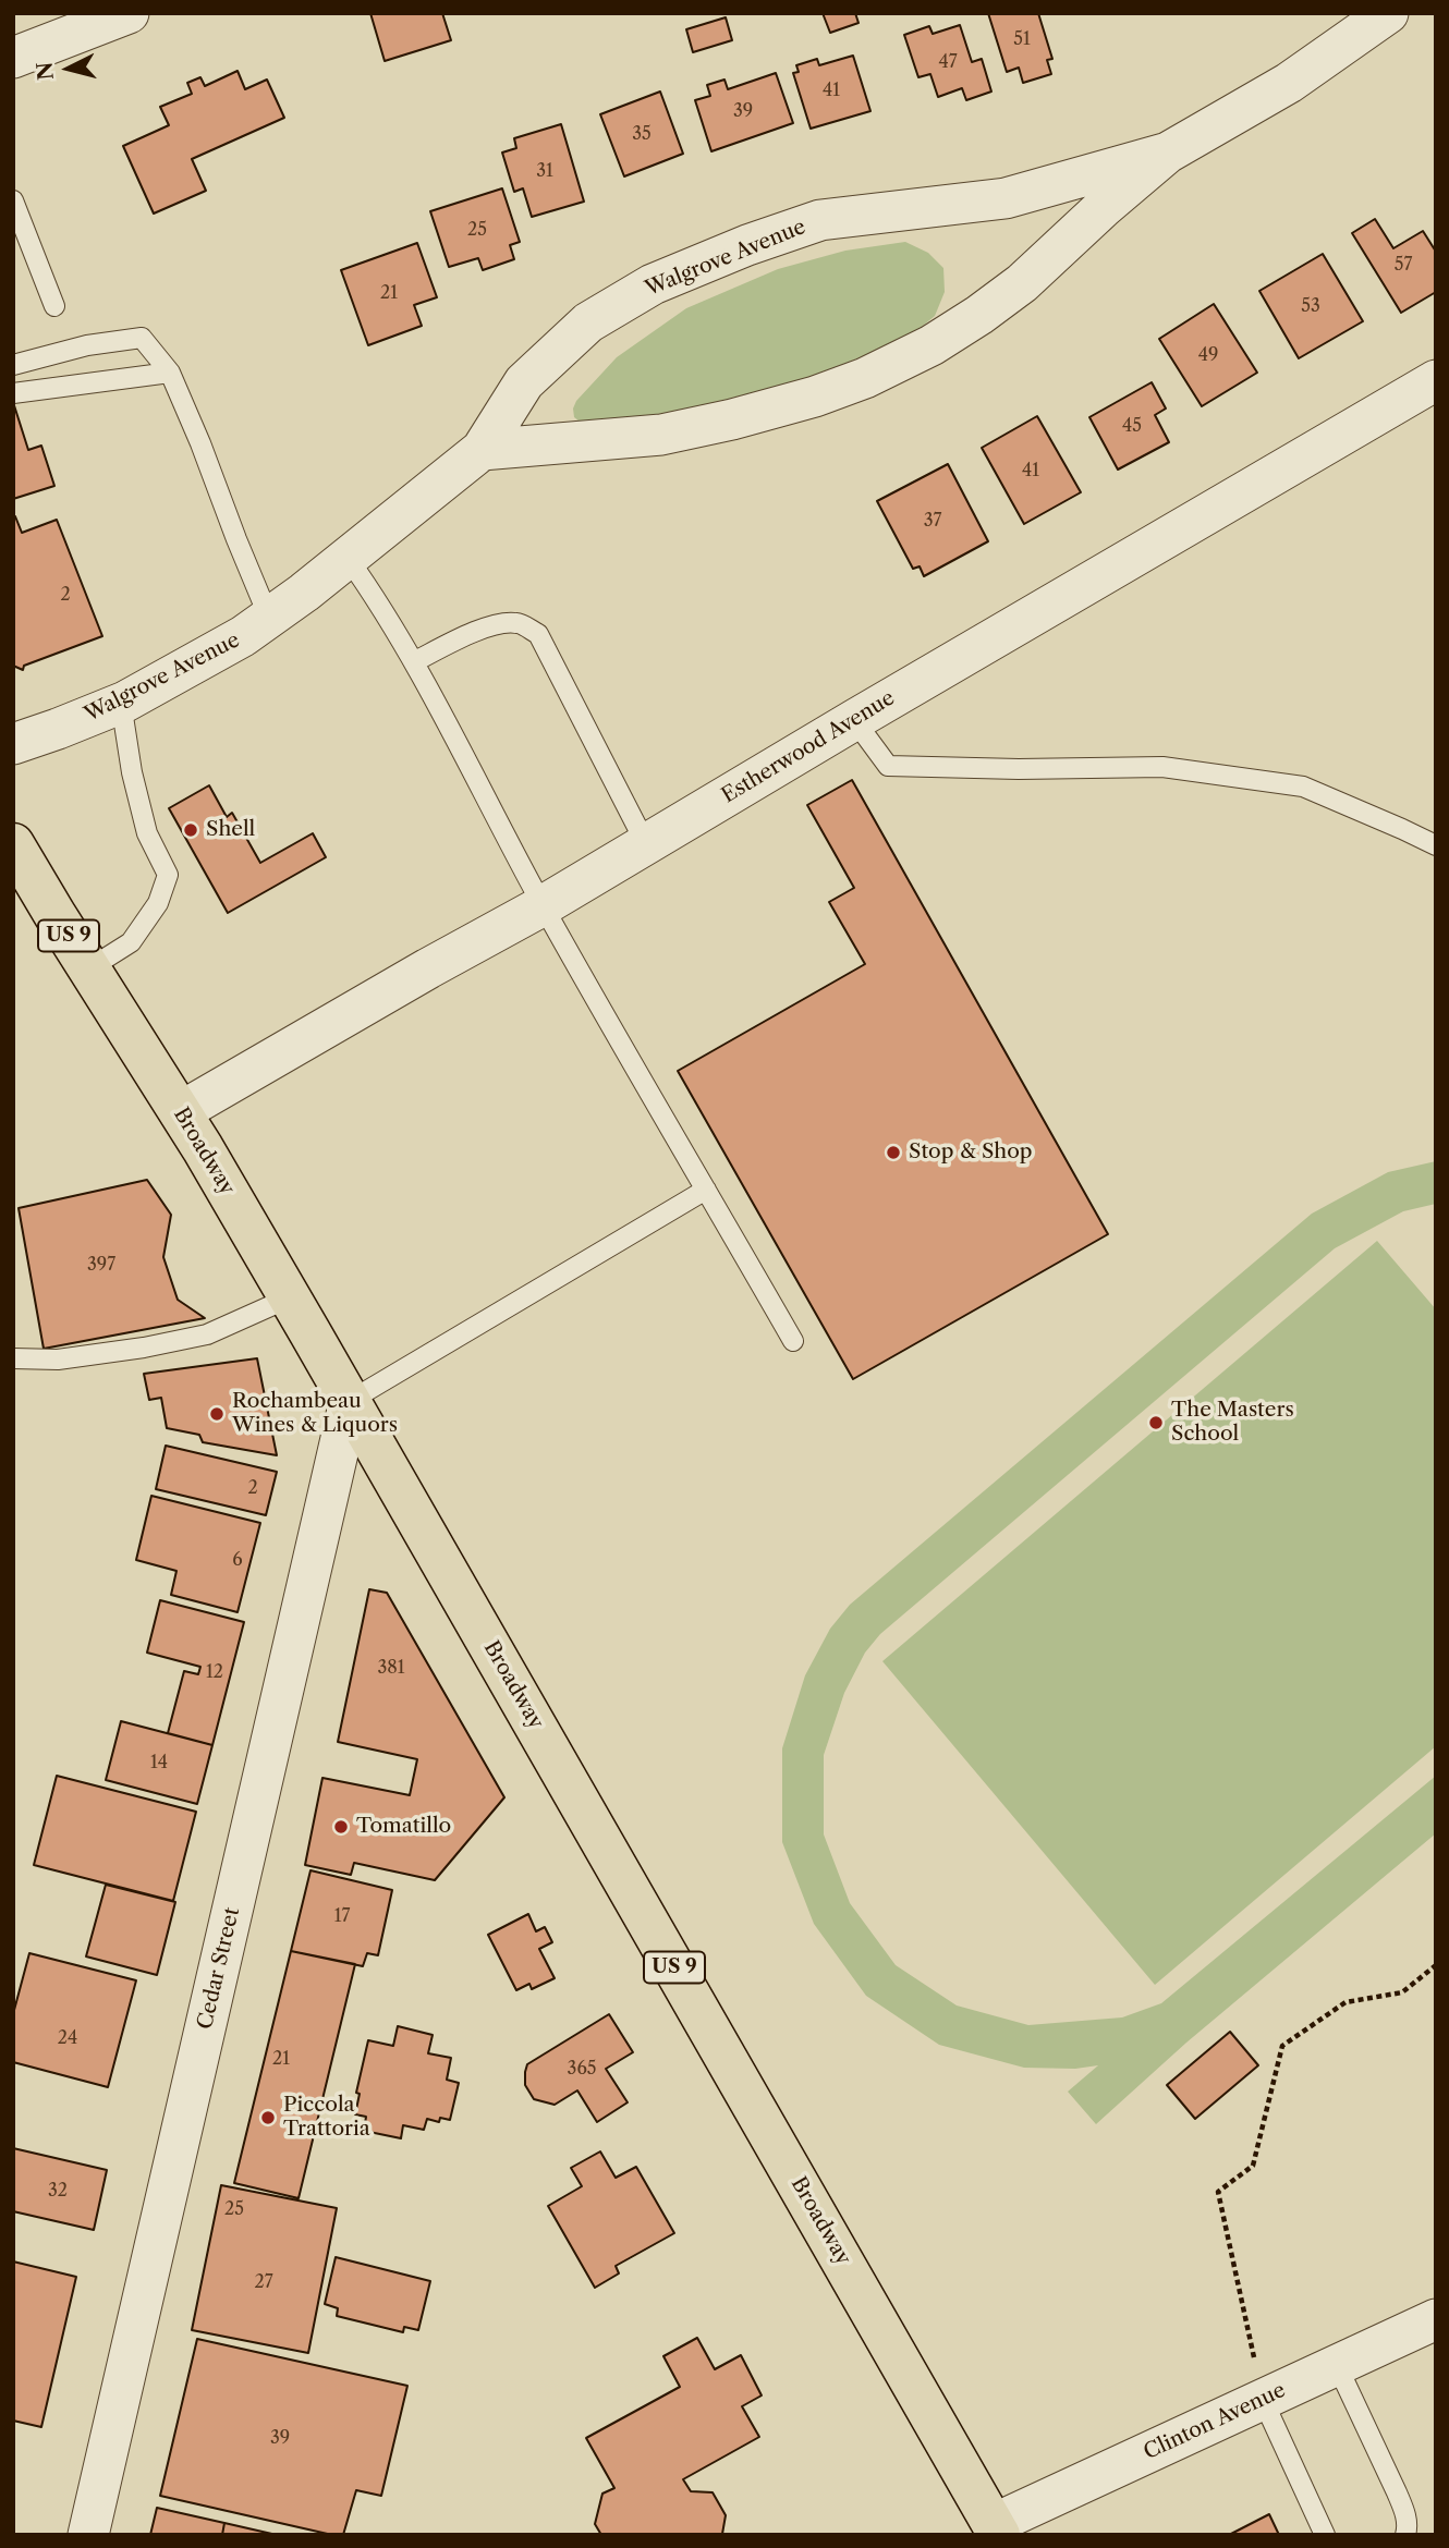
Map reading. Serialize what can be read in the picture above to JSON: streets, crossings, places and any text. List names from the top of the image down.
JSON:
{
  "streets": {
    "main road": ["US 9", "Broadway"],
    "street": [
      "Walgrove Avenue",
      "Estherwood Avenue",
      "Cedar Street",
      "Clinton Avenue"
    ]
  },
  "crossings": [
    ["Estherwood Avenue", "Broadway"],
    ["Broadway", "Cedar Street"],
    ["Broadway", "Clinton Avenue"]
  ],
  "places": [
    "Shell",
    "Stop & Shop",
    "Rochambeau Wines & Liquors",
    "The Masters School",
    "Tomatillo",
    "Piccola Trattoria"
  ],
  "house_numbers": [
    "51",
    "47",
    "41",
    "39",
    "35",
    "31",
    "25",
    "57",
    "21",
    "53",
    "49",
    "45",
    "41",
    "37",
    "2",
    "397",
    "2",
    "6",
    "381",
    "12",
    "14",
    "17",
    "24",
    "21",
    "365",
    "32",
    "25",
    "27",
    "39"
  ],
  "north": "left"
}
